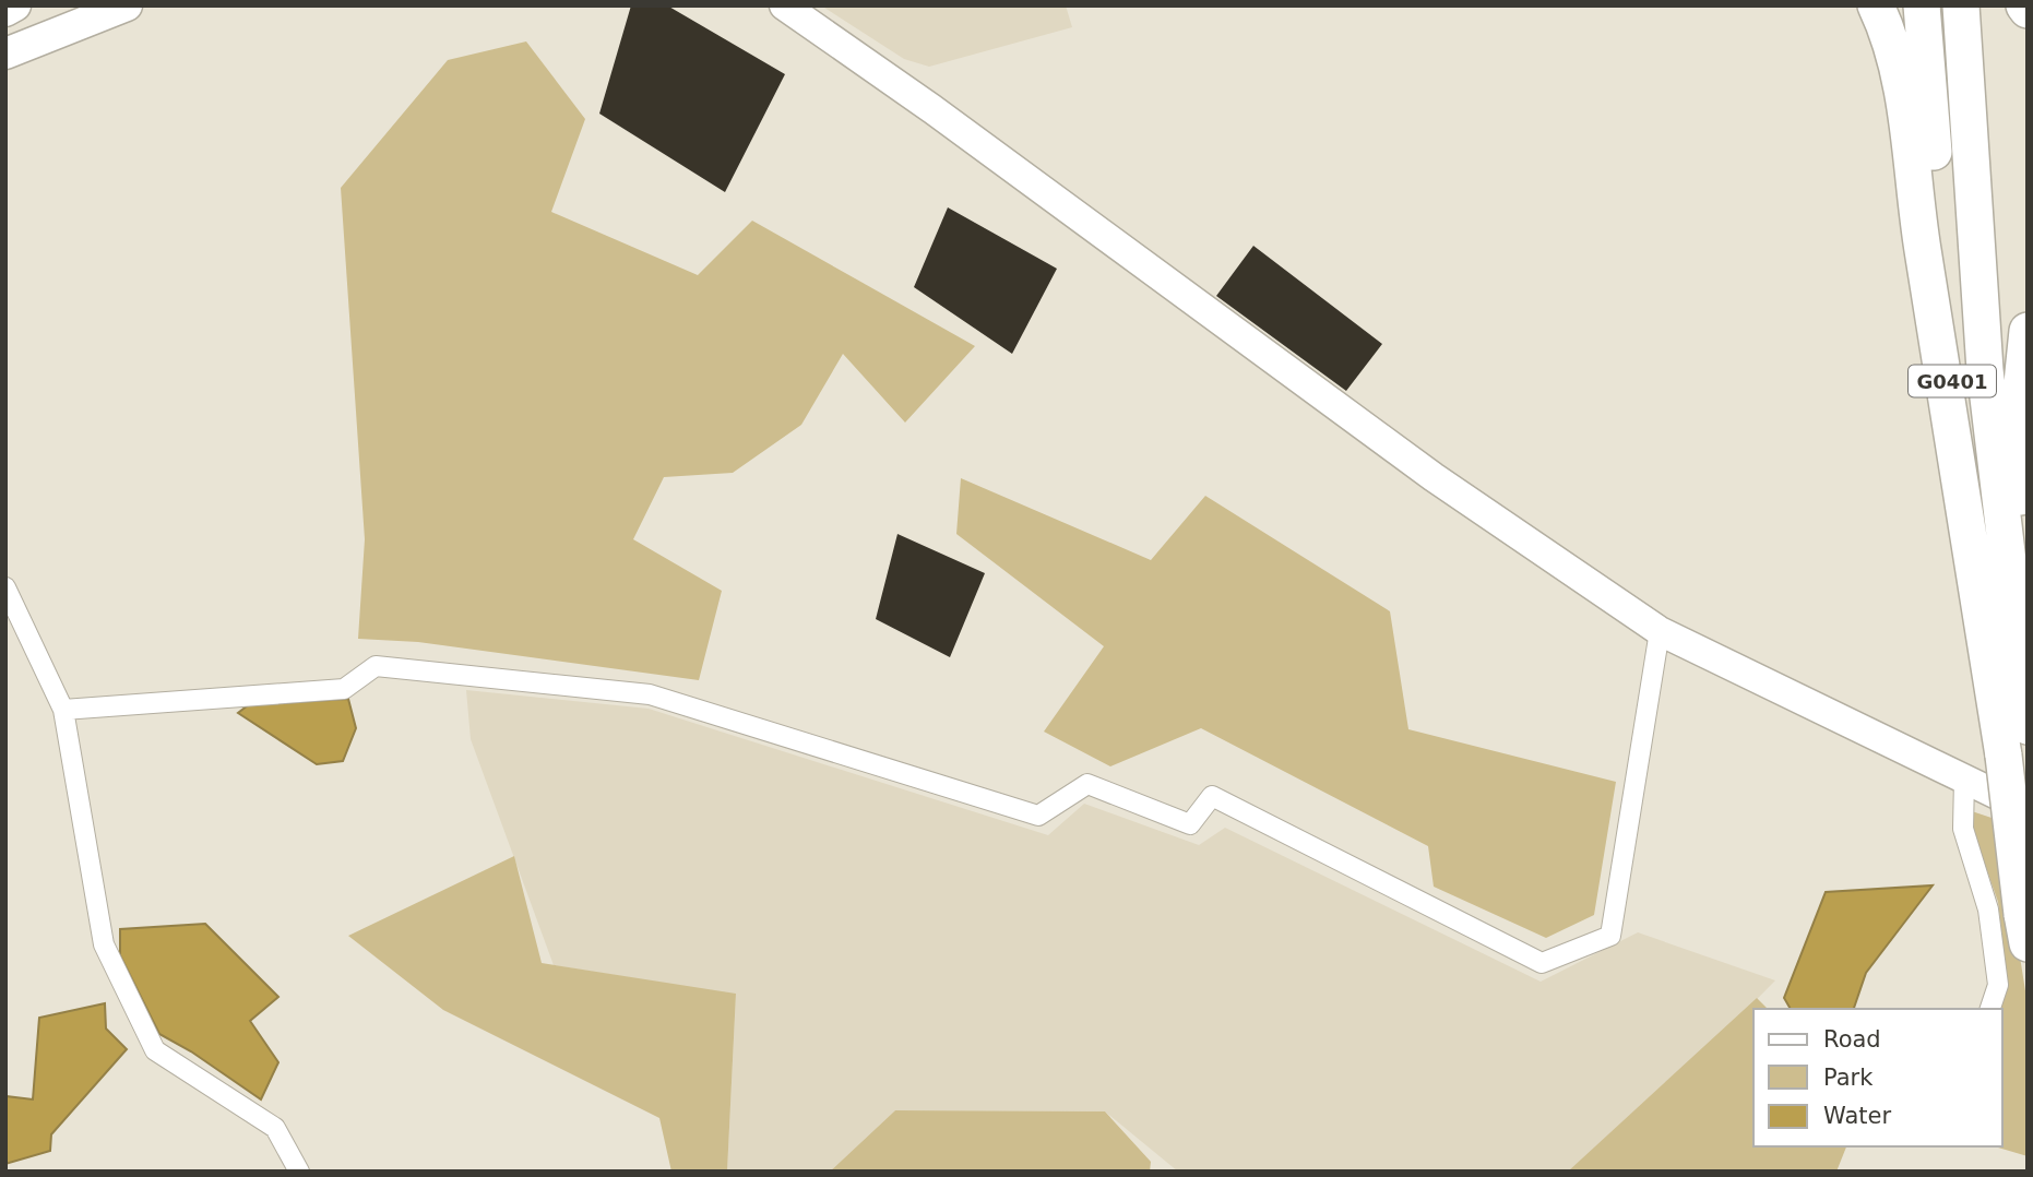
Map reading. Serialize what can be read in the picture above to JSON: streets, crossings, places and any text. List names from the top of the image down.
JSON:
{
  "streets": {
    "highway": ["G0401"]
  },
  "legend": ["Road", "Park", "Water"]
}
